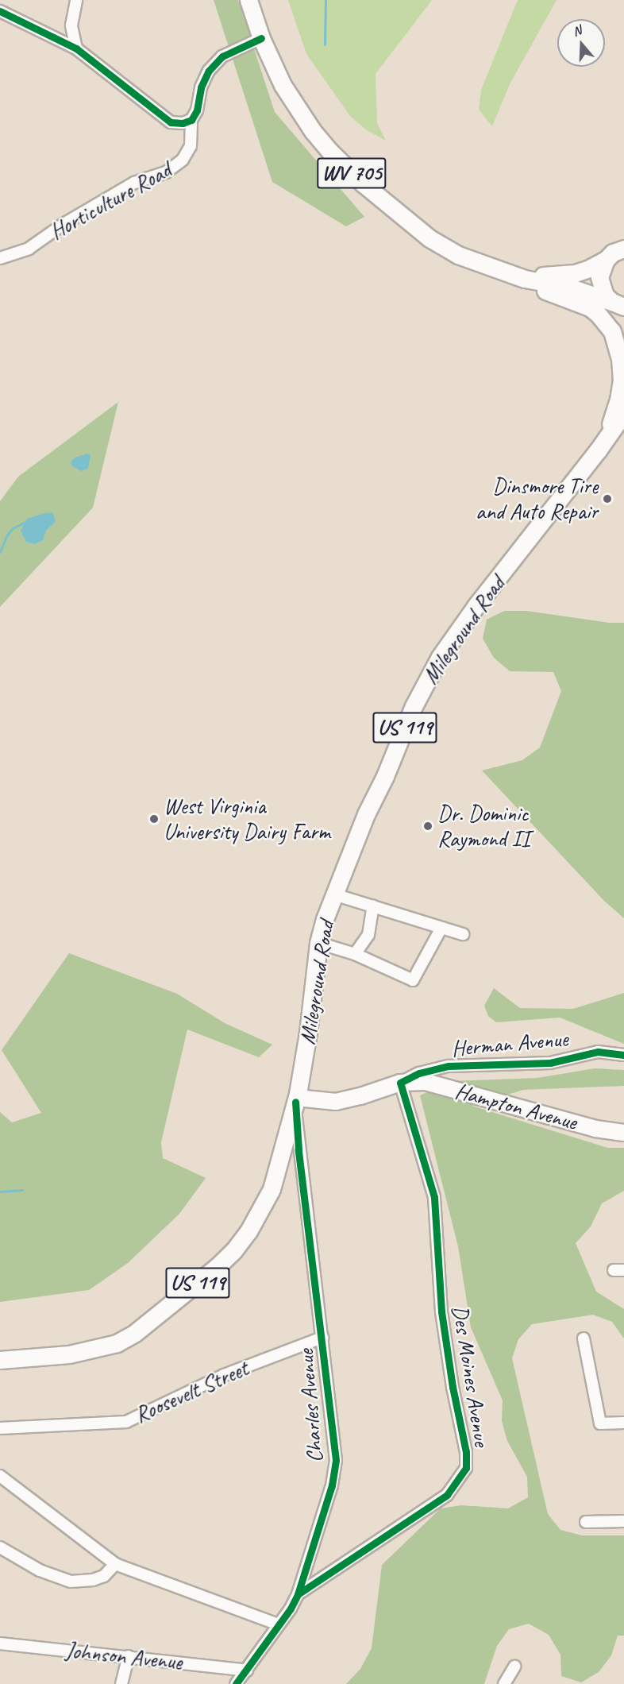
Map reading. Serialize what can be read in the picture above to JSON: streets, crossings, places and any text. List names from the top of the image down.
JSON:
{
  "streets": {
    "main road": ["WV 705", "Mileground Road", "US 119"],
    "street": [
      "Horticulture Road",
      "Herman Avenue",
      "Hampton Avenue",
      "Des Moines Avenue",
      "Roosevelt Street",
      "Charles Avenue",
      "Johnson Avenue"
    ]
  },
  "crossings": [
    ["WV 705", "Horticulture Road"],
    ["Mileground Road", "US 119"],
    ["Mileground Road", "Hampton Avenue"],
    ["Mileground Road", "Charles Avenue"],
    ["US 119", "Hampton Avenue"],
    ["US 119", "Charles Avenue"],
    ["Herman Avenue", "Hampton Avenue"],
    ["Herman Avenue", "Des Moines Avenue"],
    ["Hampton Avenue", "Des Moines Avenue"],
    ["Hampton Avenue", "Charles Avenue"],
    ["Des Moines Avenue", "Charles Avenue"],
    ["Roosevelt Street", "Charles Avenue"],
    ["Charles Avenue", "Johnson Avenue"]
  ],
  "places": ["Dinsmore Tire and Auto Repair", "West Virginia University Dairy Farm", "Dr. Dominic Raymond II"],
  "north": "top"
}
